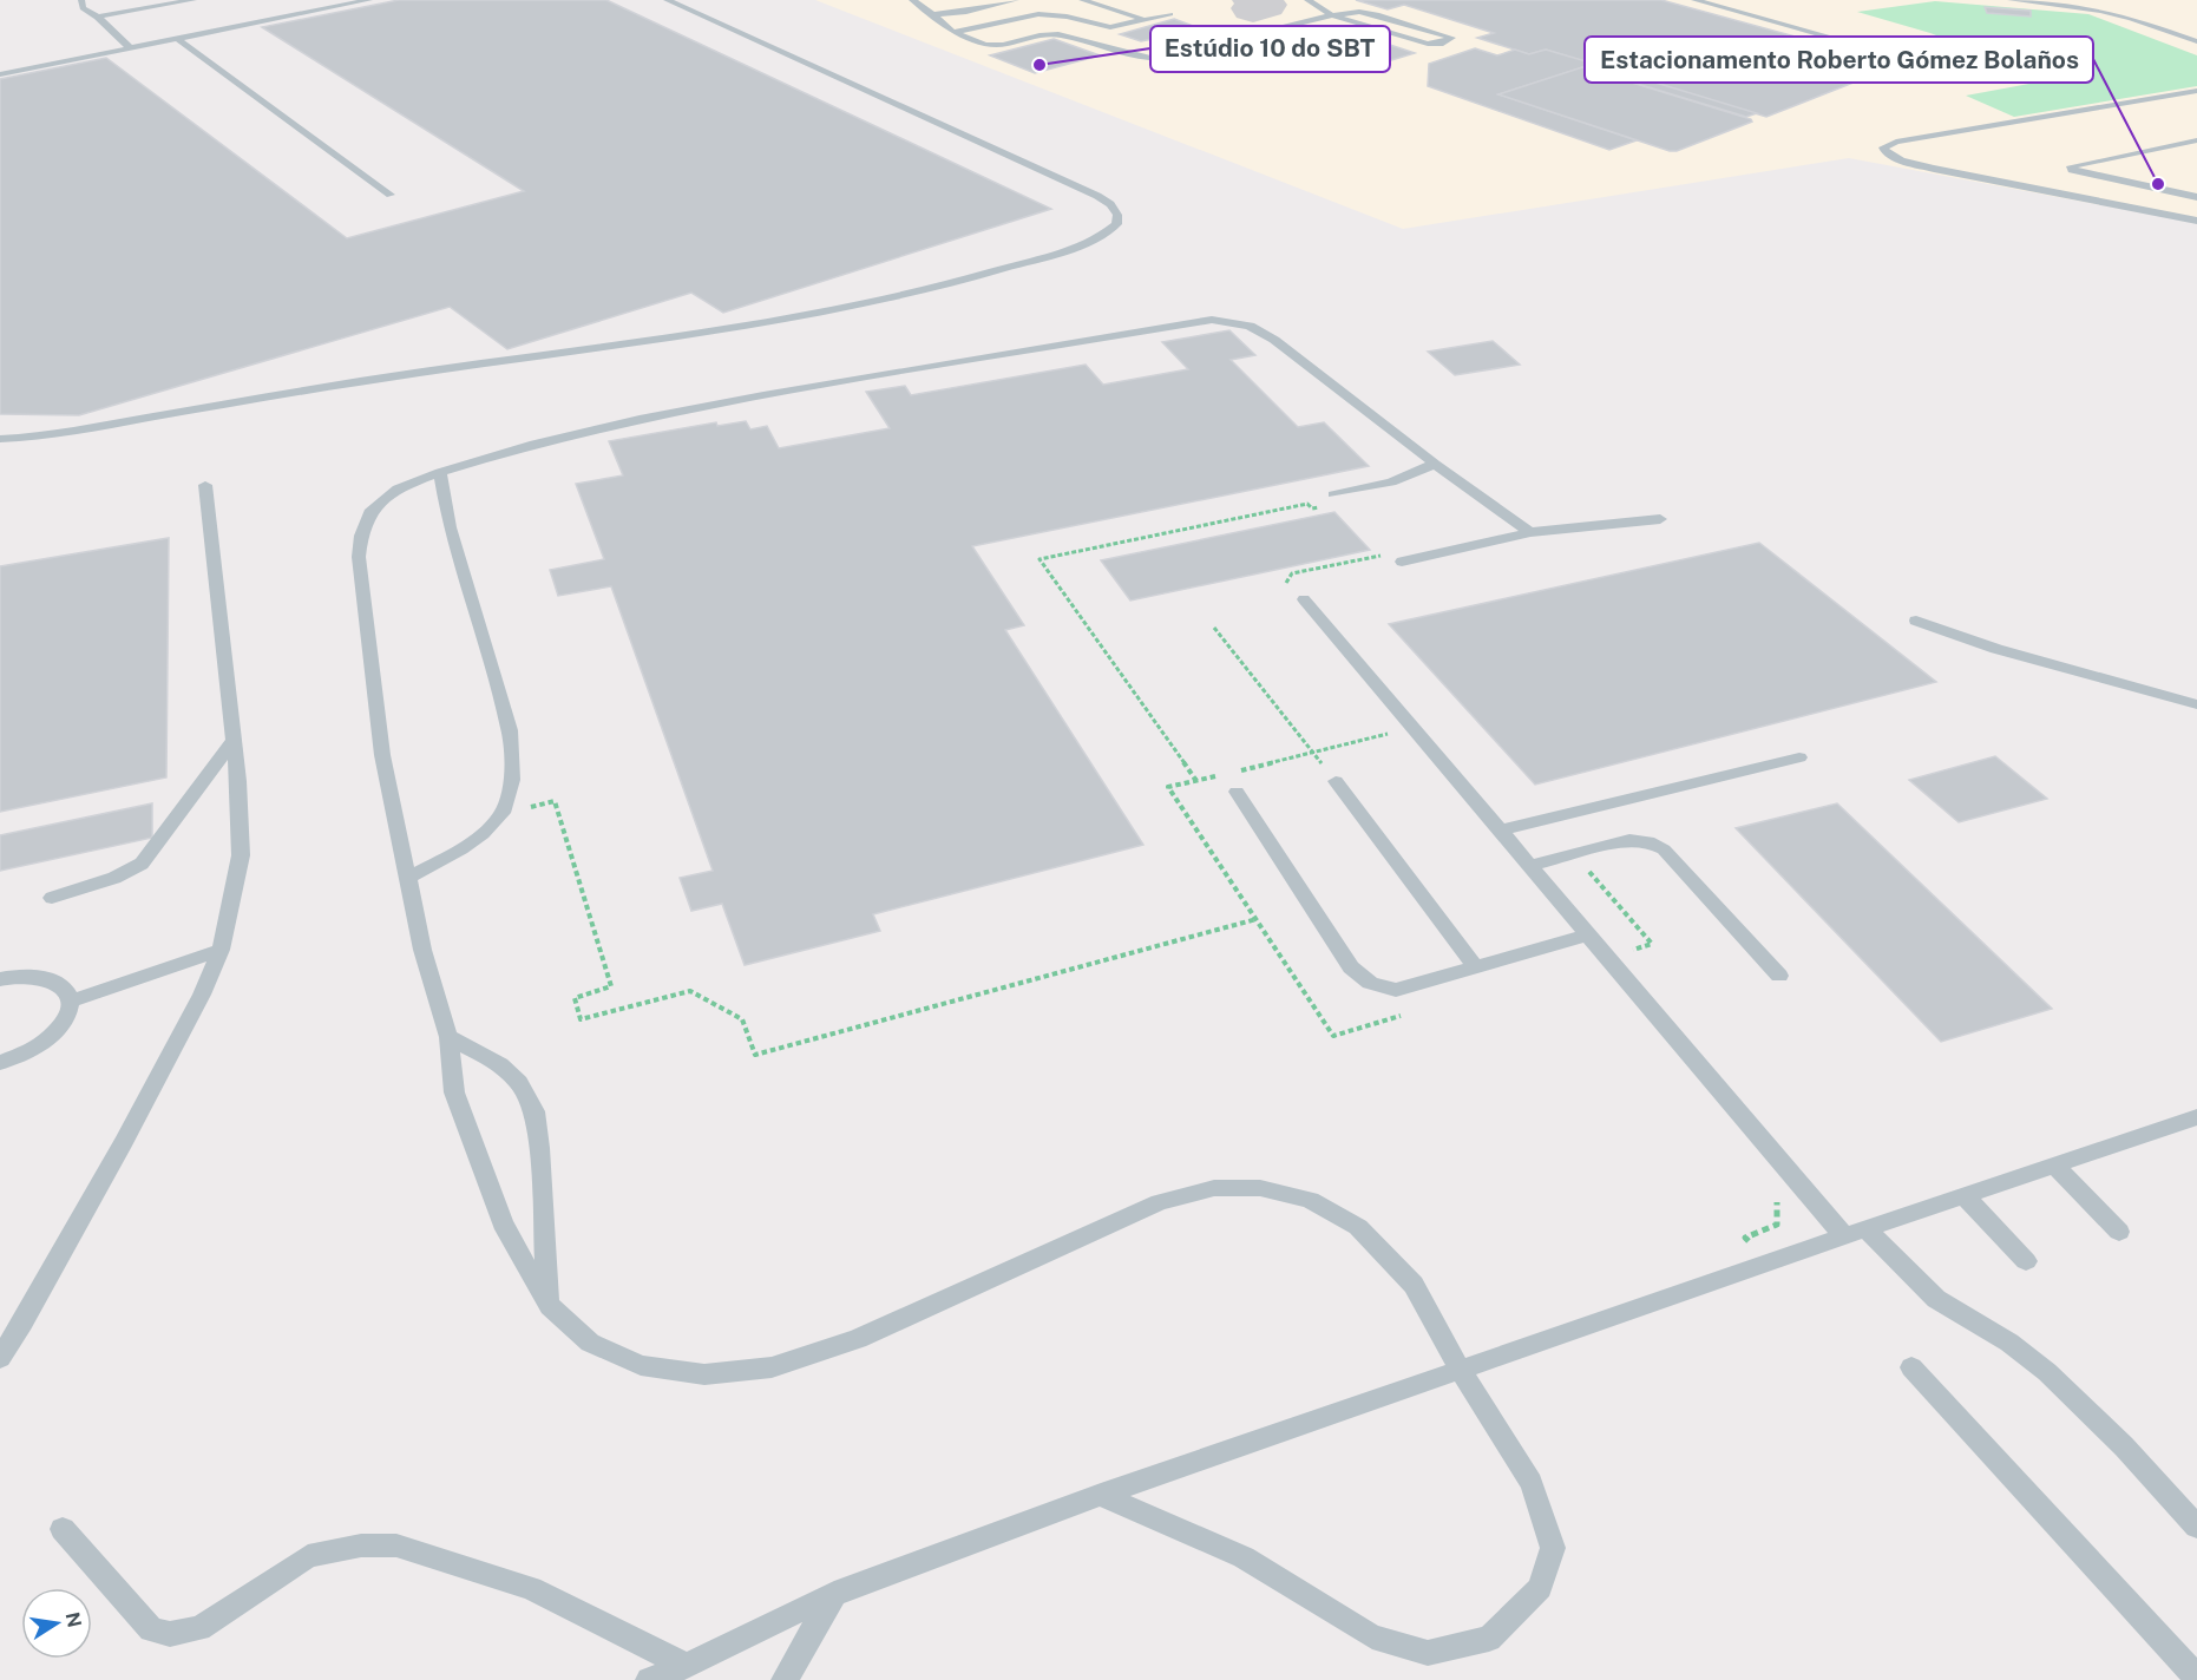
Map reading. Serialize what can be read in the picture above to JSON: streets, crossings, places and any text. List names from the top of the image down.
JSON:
{
  "places": ["Estúdio 10 do SBT", "Estacionamento Roberto Gómez Bolaños"],
  "north": "right"
}
